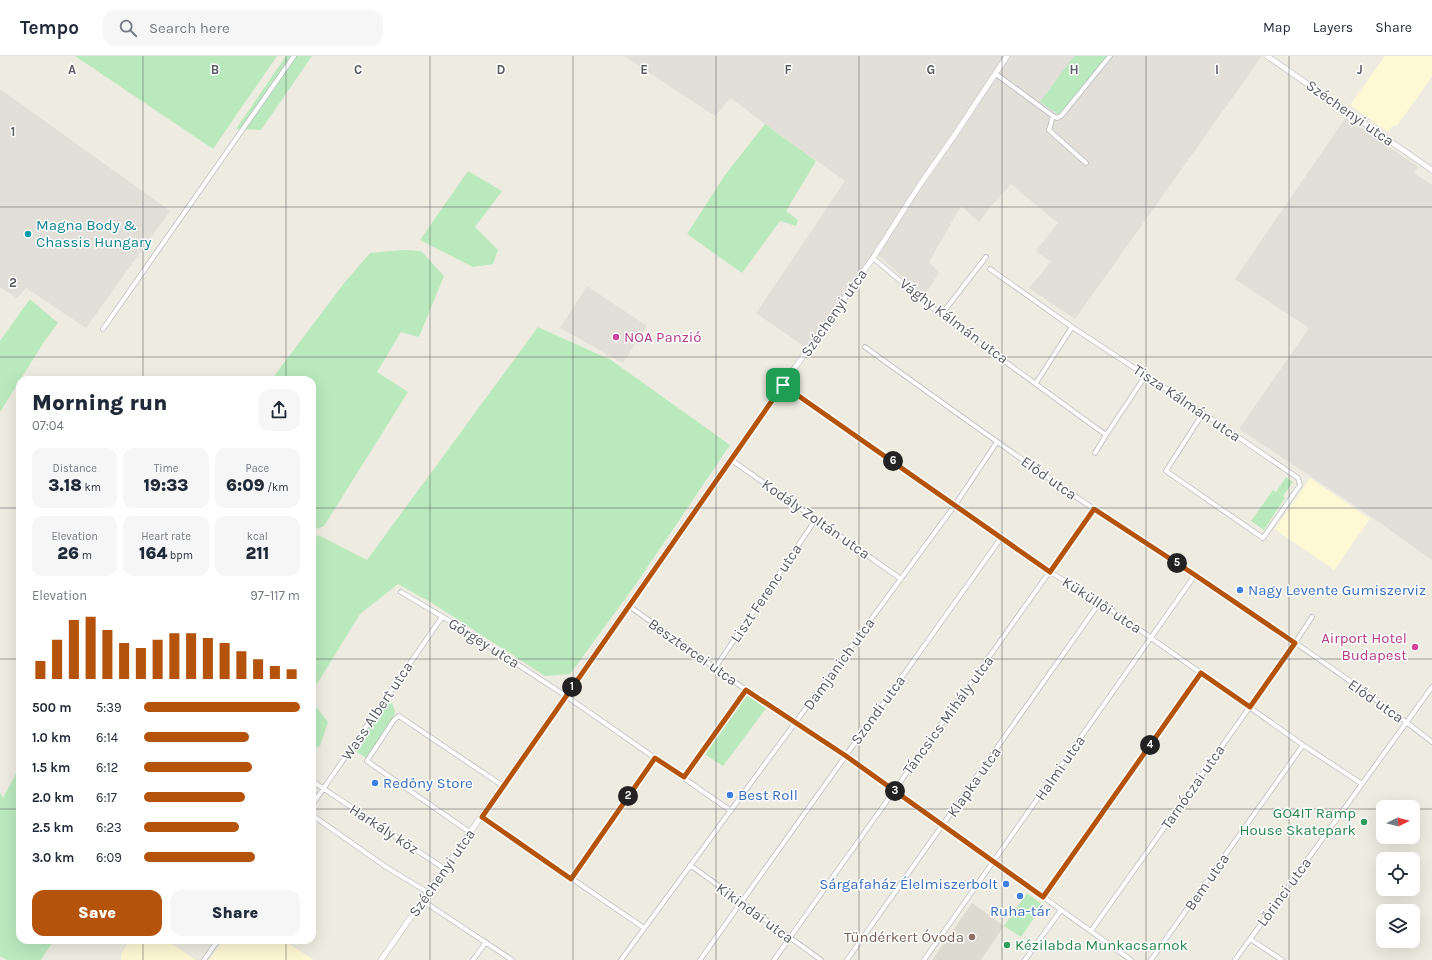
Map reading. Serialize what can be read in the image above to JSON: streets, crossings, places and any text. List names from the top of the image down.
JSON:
{
  "streets": {
    "street": [
      "Széchenyi utca",
      "Vághy Kálmán utca",
      "Tisza Kálmán utca",
      "Előd utca",
      "Kodály Zoltán utca",
      "Liszt Ferenc utca",
      "Küküllői utca",
      "Görgey utca",
      "Besztercei utca",
      "Damjanich utca",
      "Szondi utca",
      "Wass Albert utca",
      "Táncsics Mihály utca",
      "Halmi utca",
      "Klapka utca",
      "Tarnóczai utca",
      "Harkály köz",
      "Bem utca",
      "Lőrinci utca",
      "Kikindai utca"
    ]
  },
  "crossings": [
    ["Széchenyi utca", "Vághy Kálmán utca"],
    ["Széchenyi utca", "Kodály Zoltán utca"],
    ["Széchenyi utca", "Küküllői utca"],
    ["Széchenyi utca", "Görgey utca"],
    ["Széchenyi utca", "Besztercei utca"],
    ["Széchenyi utca", "Harkály köz"],
    ["Előd utca", "Damjanich utca"],
    ["Előd utca", "Táncsics Mihály utca"],
    ["Előd utca", "Halmi utca"],
    ["Előd utca", "Tarnóczai utca"],
    ["Előd utca", "Lőrinci utca"],
    ["Kodály Zoltán utca", "Liszt Ferenc utca"],
    ["Kodály Zoltán utca", "Damjanich utca"],
    ["Liszt Ferenc utca", "Besztercei utca"],
    ["Küküllői utca", "Damjanich utca"],
    ["Küküllői utca", "Szondi utca"],
    ["Küküllői utca", "Táncsics Mihály utca"],
    ["Küküllői utca", "Halmi utca"],
    ["Küküllői utca", "Klapka utca"],
    ["Küküllői utca", "Tarnóczai utca"],
    ["Küküllői utca", "Bem utca"],
    ["Küküllői utca", "Lőrinci utca"],
    ["Görgey utca", "Damjanich utca"],
    ["Görgey utca", "Wass Albert utca"],
    ["Besztercei utca", "Damjanich utca"],
    ["Besztercei utca", "Szondi utca"],
    ["Besztercei utca", "Táncsics Mihály utca"],
    ["Besztercei utca", "Halmi utca"],
    ["Besztercei utca", "Klapka utca"],
    ["Damjanich utca", "Kikindai utca"],
    ["Szondi utca", "Kikindai utca"],
    ["Wass Albert utca", "Harkály köz"],
    ["Táncsics Mihály utca", "Kikindai utca"]
  ],
  "places": [
    "Magna Body & Chassis Hungary",
    "NOA Panzió",
    "Nagy Levente Gumiszerviz",
    "Airport Hotel Budapest",
    "Redőny Store",
    "Best Roll",
    "GO4IT Ramp House Skatepark",
    "Sárgafaház Élelmiszerbolt",
    "Ruha-tár",
    "Tündérkert Óvoda",
    "Kézilabda Munkacsarnok"
  ],
  "north": "right",
  "page": {
    "header": "Tempo",
    "search": "Search here",
    "nav": ["Map", "Layers", "Share"],
    "heading": ["Morning run", "07:04"],
    "stats": [
      ["Distance", "3.18 km"],
      ["Time", "19:33"],
      ["Pace", "6:09 /km"],
      ["Elevation", "26 m"],
      ["Heart rate", "164 bpm"],
      ["kcal", "211"]
    ],
    "pins": [
      "6",
      "5",
      "1",
      "4",
      "3",
      "2"
    ],
    "chart": ["Elevation", "97–117 m"],
    "list": [
      {
        "name": "500 m",
        "note": "5:39"
      },
      {
        "name": "1.0 km",
        "note": "6:14"
      },
      {
        "name": "1.5 km",
        "note": "6:12"
      },
      {
        "name": "2.0 km",
        "note": "6:17"
      },
      {
        "name": "2.5 km",
        "note": "6:23"
      },
      {
        "name": "3.0 km",
        "note": "6:09"
      }
    ],
    "buttons": ["Save", "Share"]
  },
  "grid": {
    "columns": [
      "A",
      "B",
      "C",
      "D",
      "E",
      "F",
      "G",
      "H",
      "I",
      "J"
    ],
    "rows": ["1", "2"]
  }
}
